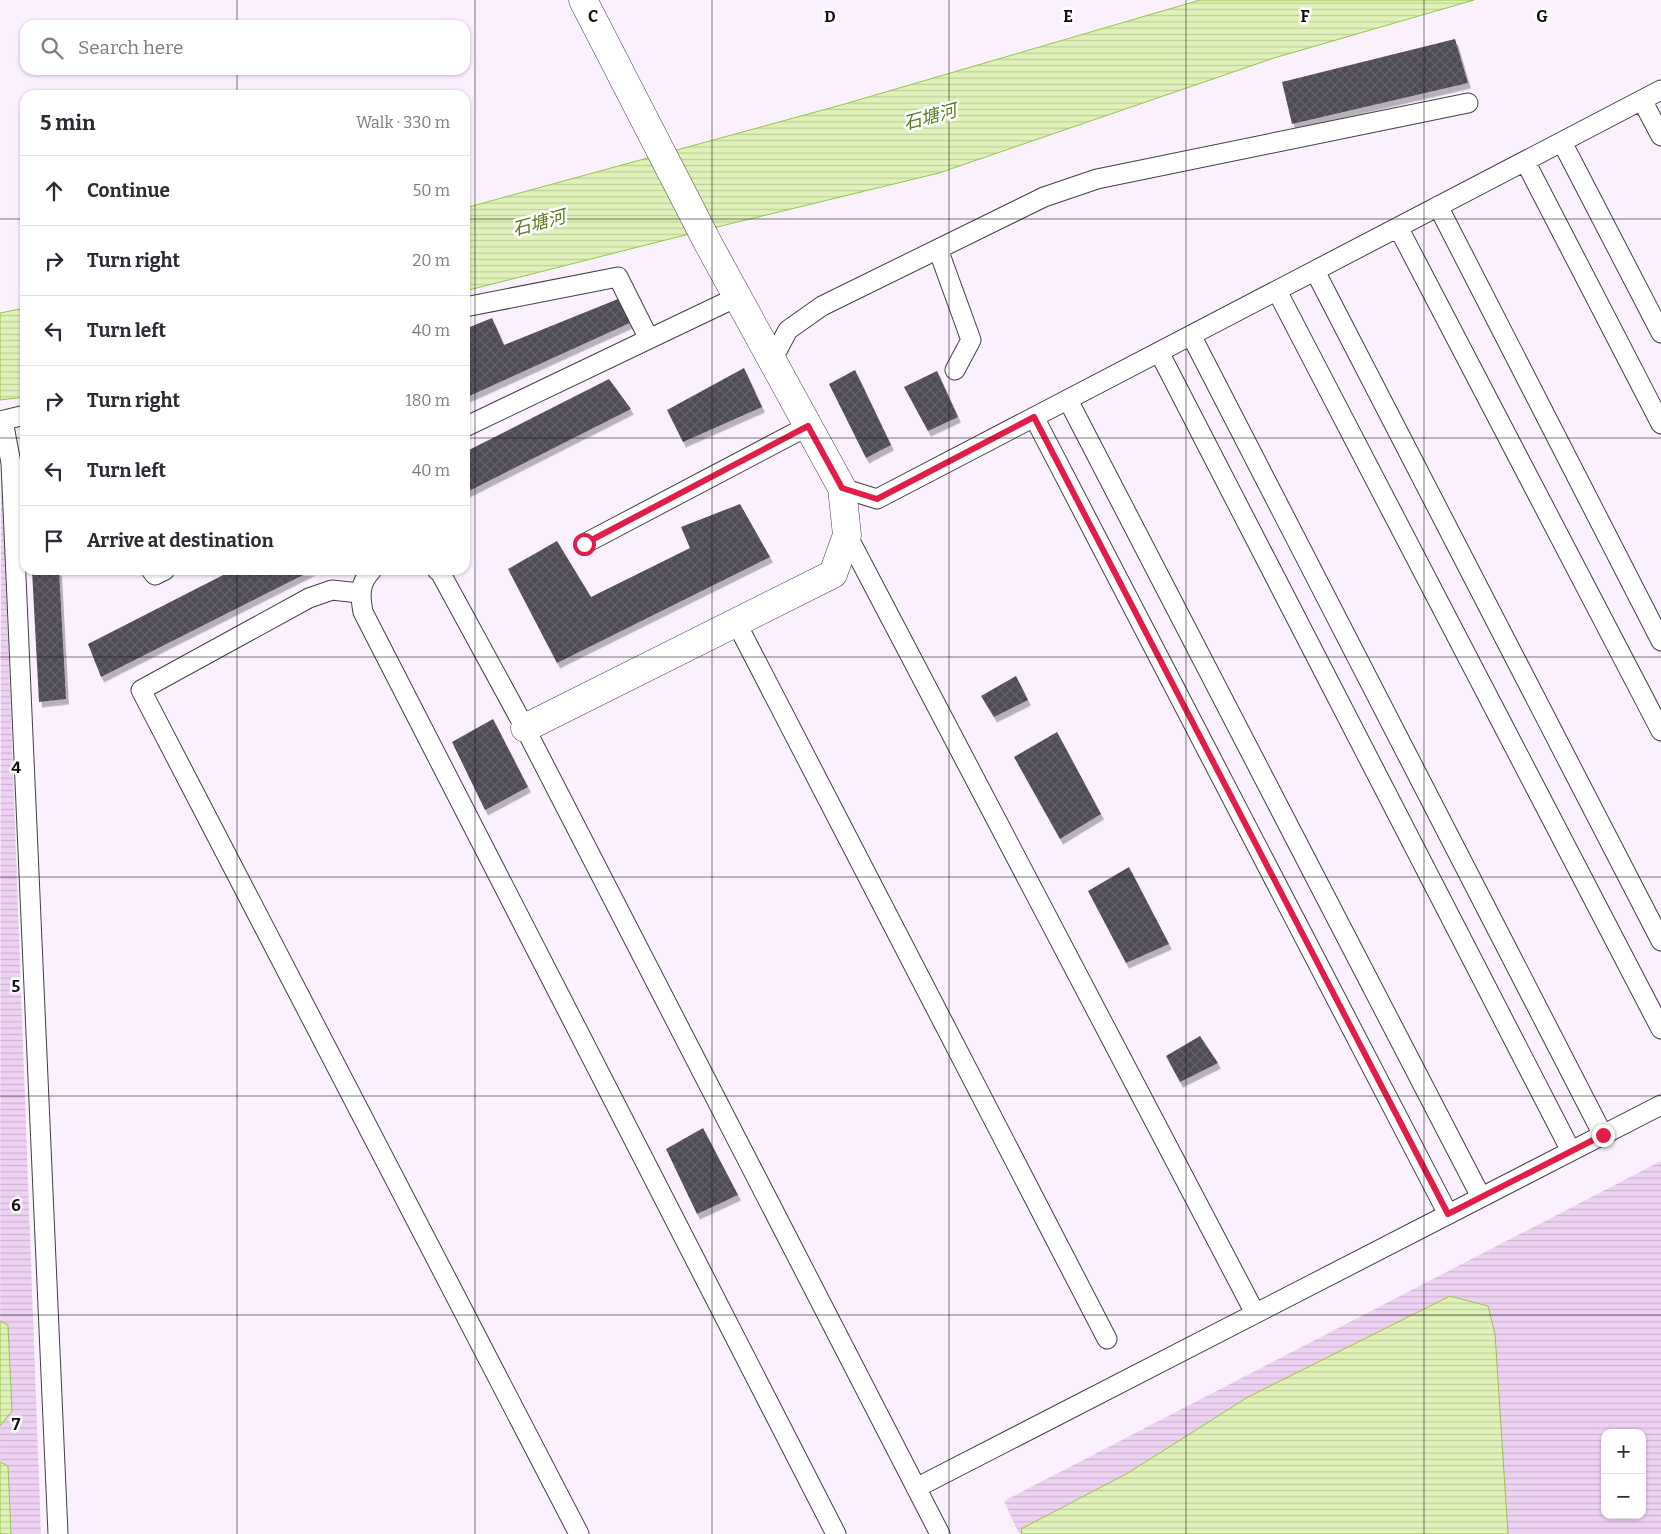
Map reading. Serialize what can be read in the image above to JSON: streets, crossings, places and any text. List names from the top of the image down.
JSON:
{
  "water": ["石塘河"],
  "page": {
    "search": "Search here",
    "heading": ["5 min", "Walk · 330 m"],
    "list": [
      ["Continue", "50 m"],
      ["Turn right", "20 m"],
      ["Turn left", "40 m"],
      ["Turn right", "180 m"],
      ["Turn left", "40 m"],
      "Arrive at destination"
    ],
    "map_buttons": ["+", "−"]
  },
  "grid": {
    "columns": [
      "C",
      "D",
      "E",
      "F",
      "G"
    ],
    "rows": [
      "4",
      "5",
      "6",
      "7"
    ]
  }
}
